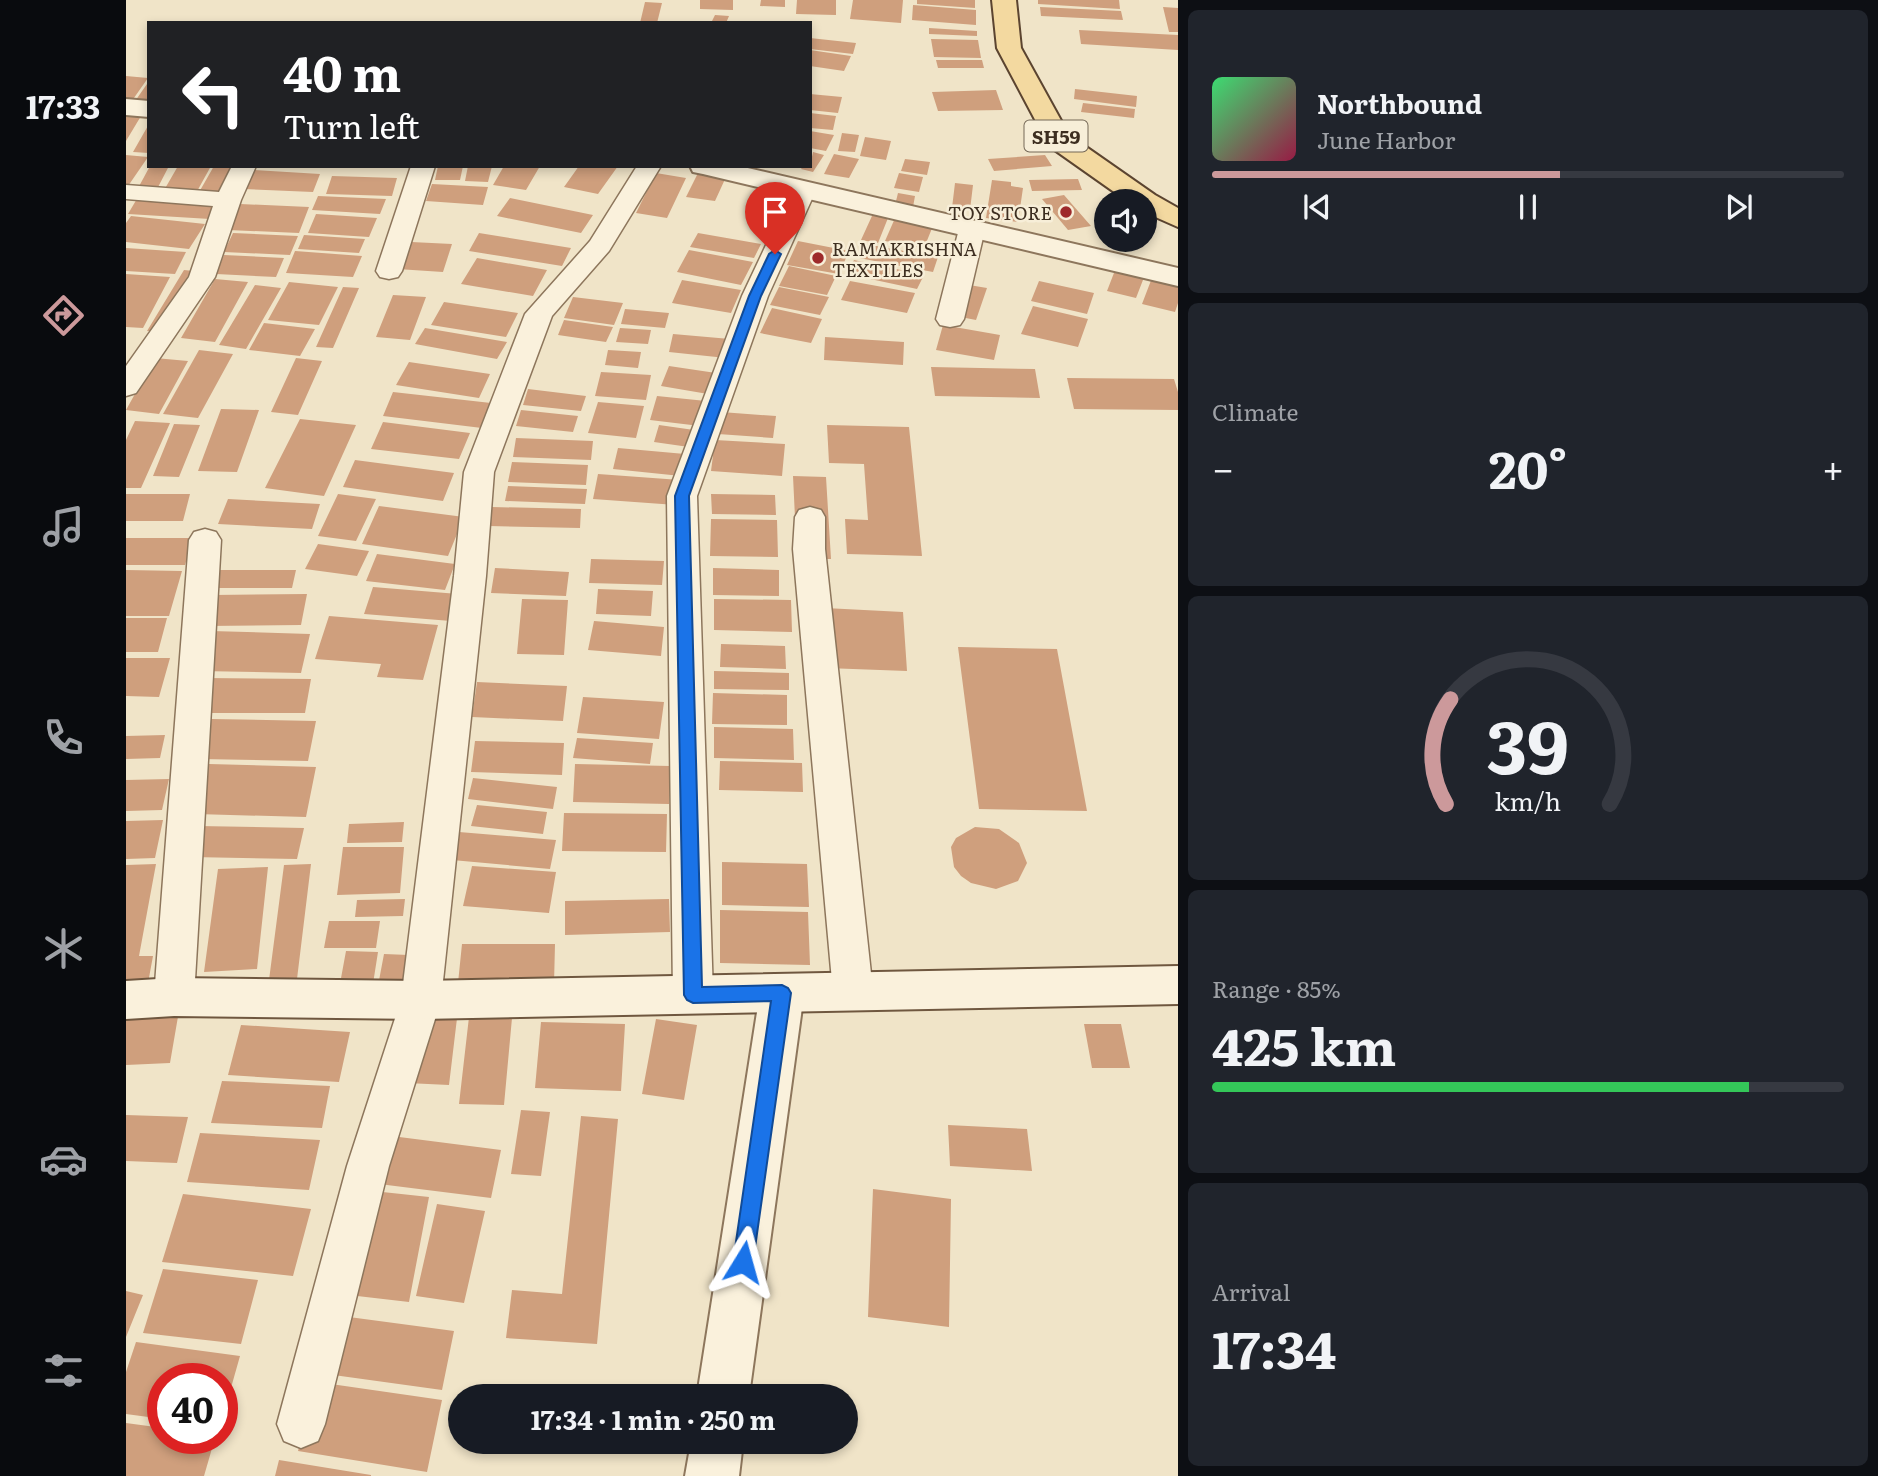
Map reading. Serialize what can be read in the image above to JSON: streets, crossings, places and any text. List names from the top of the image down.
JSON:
{
  "streets": {
    "main road": ["SH59"]
  },
  "places": ["TOY STORE", "RAMAKRISHNA TEXTILES"],
  "page": {
    "tabs": "17:33",
    "turn": ["40 m", "Turn left"],
    "song": ["Northbound", "June Harbor"],
    "tile": [
      "Climate",
      ["Range · 85%", "425 km"],
      ["Arrival", "17:34"]
    ],
    "heat": ["−", "20°", "+"],
    "limit": "40",
    "trip": "17:34 · 1 min · 250 m",
    "gauge": ["39", "km/h"]
  }
}
